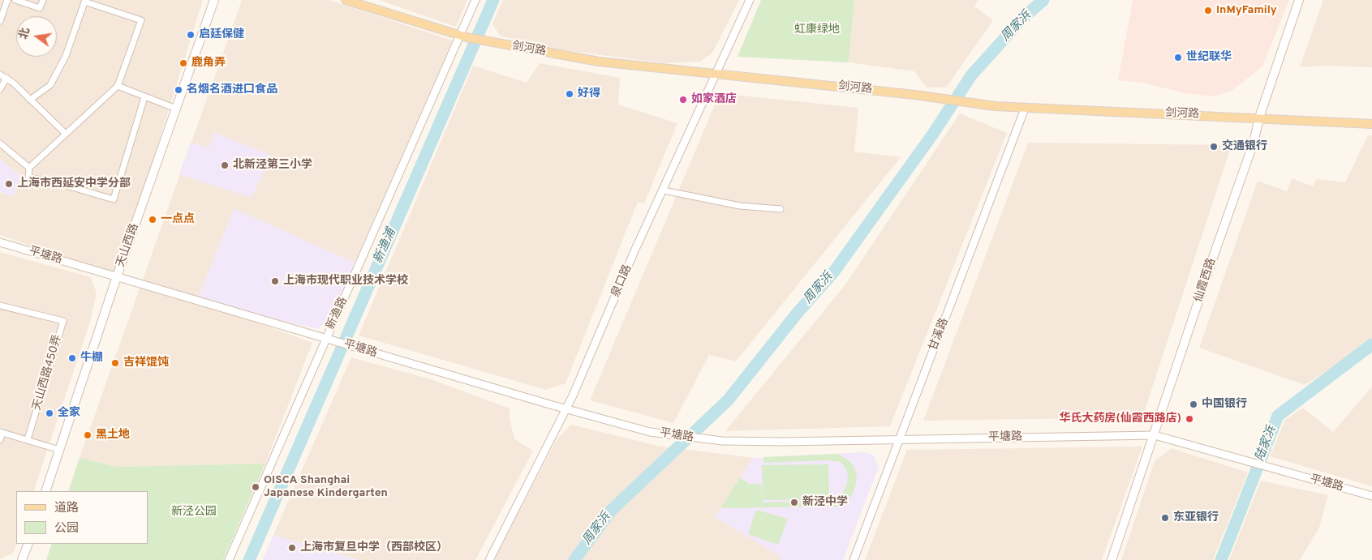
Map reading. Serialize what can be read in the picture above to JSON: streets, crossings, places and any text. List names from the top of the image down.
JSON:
{
  "streets": {
    "main road": ["剑河路", "天山西路", "仙霞西路"],
    "street": [
      "平塘路",
      "泉口路",
      "新渔路",
      "甘溪路",
      "天山西路450弄"
    ]
  },
  "crossings": [
    ["剑河路", "仙霞西路"],
    ["剑河路", "泉口路"],
    ["剑河路", "新渔路"],
    ["剑河路", "甘溪路"],
    ["天山西路", "平塘路"],
    ["平塘路", "仙霞西路"],
    ["平塘路", "泉口路"],
    ["平塘路", "新渔路"],
    ["平塘路", "甘溪路"]
  ],
  "water": ["周家浜", "新渔浦", "陆家浜"],
  "parks": ["虹康绿地", "新泾公园"],
  "places": [
    "InMyFamily",
    "启廷保健",
    "世纪联华",
    "鹿角弄",
    "名烟名酒进口食品",
    "好得",
    "如家酒店",
    "交通银行",
    "北新泾第三小学",
    "上海市西延安中学分部",
    "一点点",
    "上海市现代职业技术学校",
    "牛棚",
    "吉祥馄饨",
    "中国银行",
    "全家",
    "华氏大药房(仙霞西路店)",
    "黑土地",
    "OISCA Shanghai Japanese Kindergarten",
    "新泾中学",
    "东亚银行",
    "上海市复旦中学（西部校区）"
  ],
  "legend": ["道路", "公园"],
  "north": "left"
}
